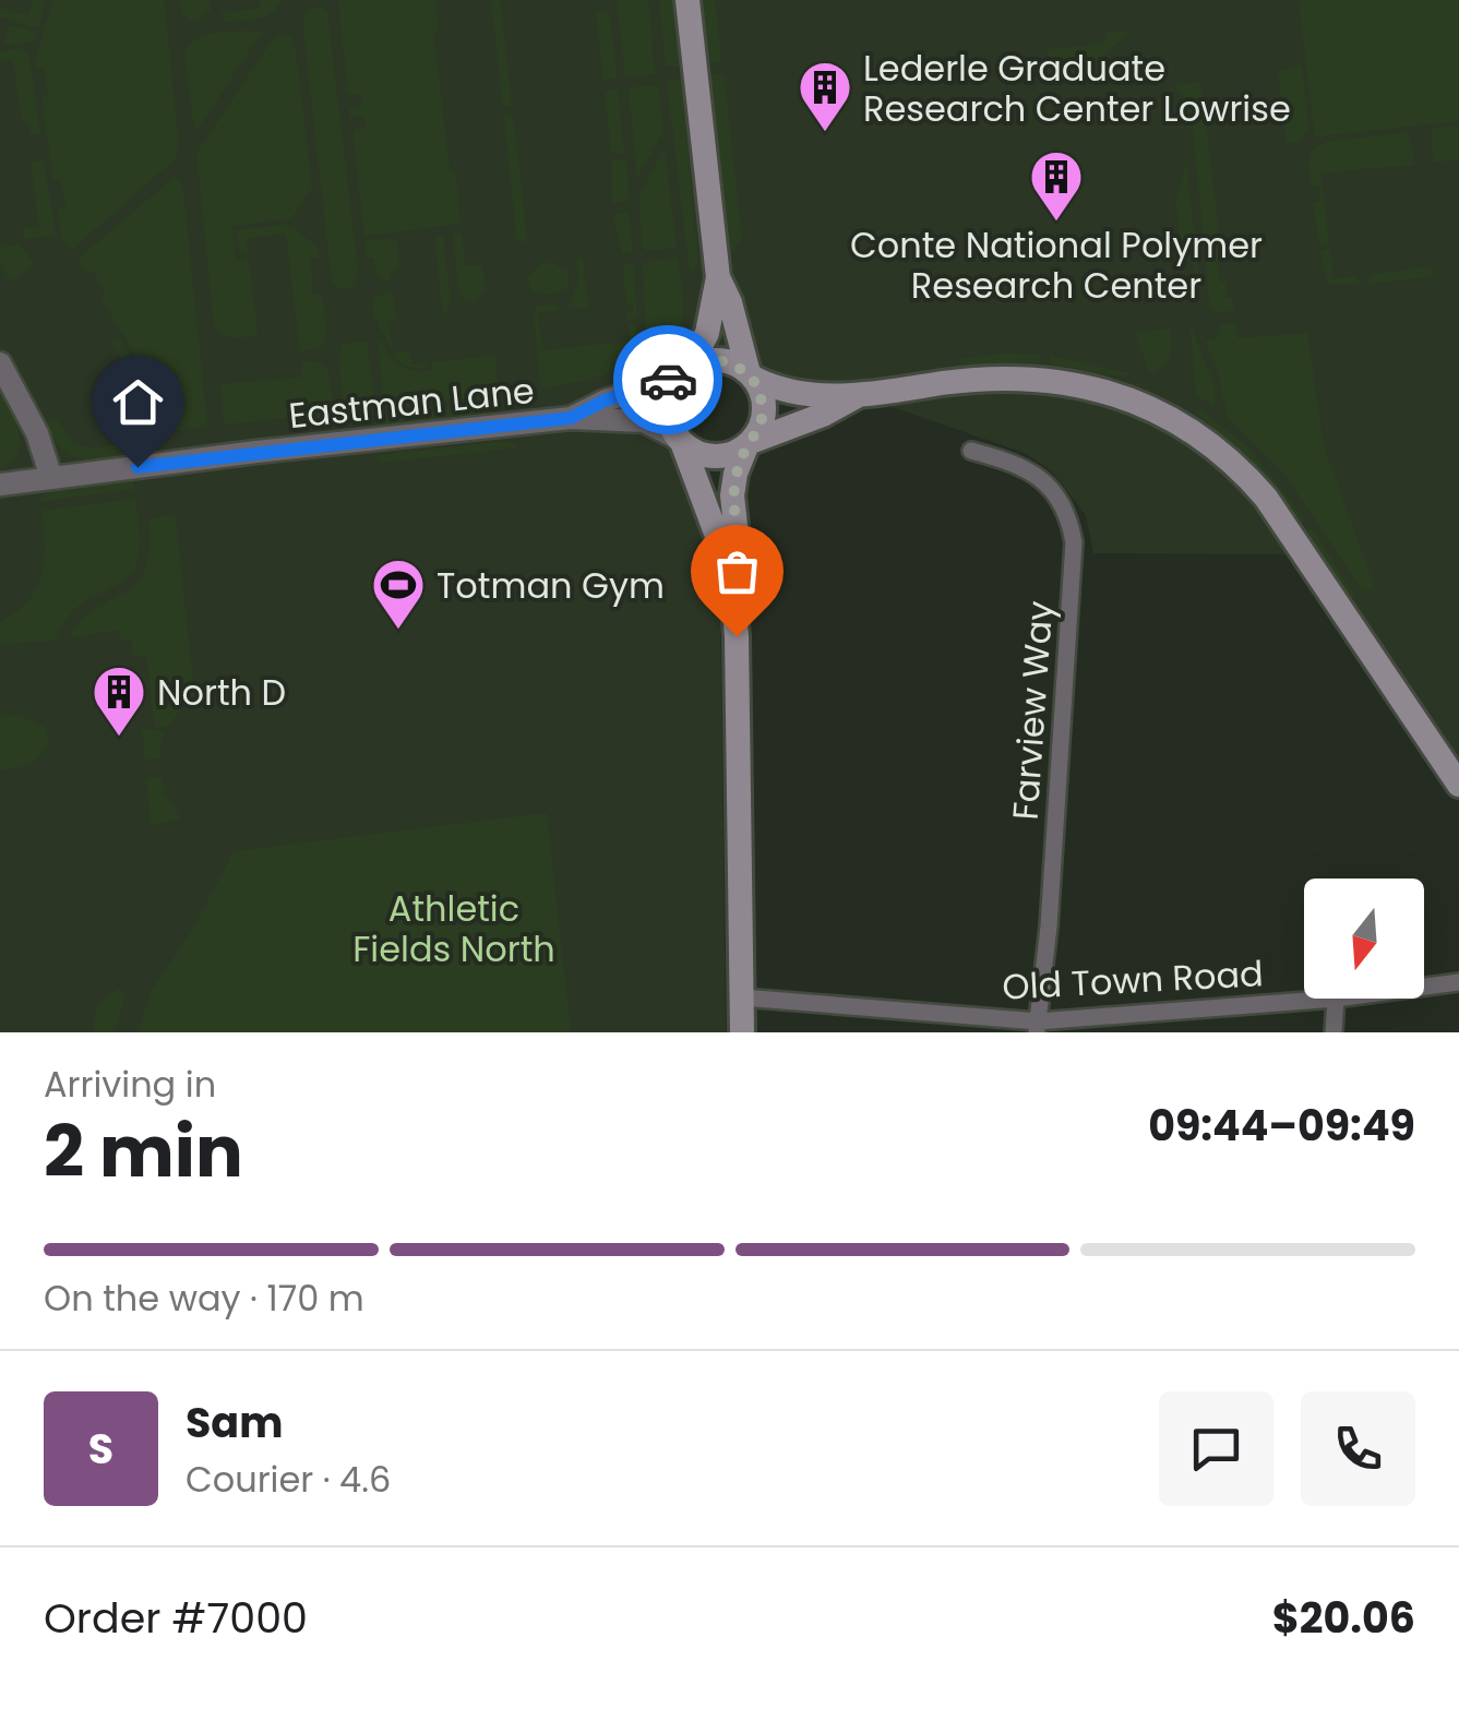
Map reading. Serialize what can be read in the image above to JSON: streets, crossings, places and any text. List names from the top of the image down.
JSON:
{
  "streets": {
    "street": ["Eastman Lane", "Farview Way", "Old Town Road"]
  },
  "crossings": [
    ["Farview Way", "Old Town Road"]
  ],
  "parks": ["Athletic Fields North"],
  "places": {
    "building": ["Lederle Graduate Research Center Lowrise", "Conte National Polymer Research Center", "North D"],
    "sports": ["Totman Gym"]
  },
  "north": "bottom",
  "page": {
    "heading": ["2 min", "Arriving in", "09:44–09:49"],
    "panel": [
      "Sam",
      "Courier · 4.6",
      "Order #7000",
      "$20.06"
    ],
    "bar": "On the way · 170 m",
    "round": "S"
  }
}
